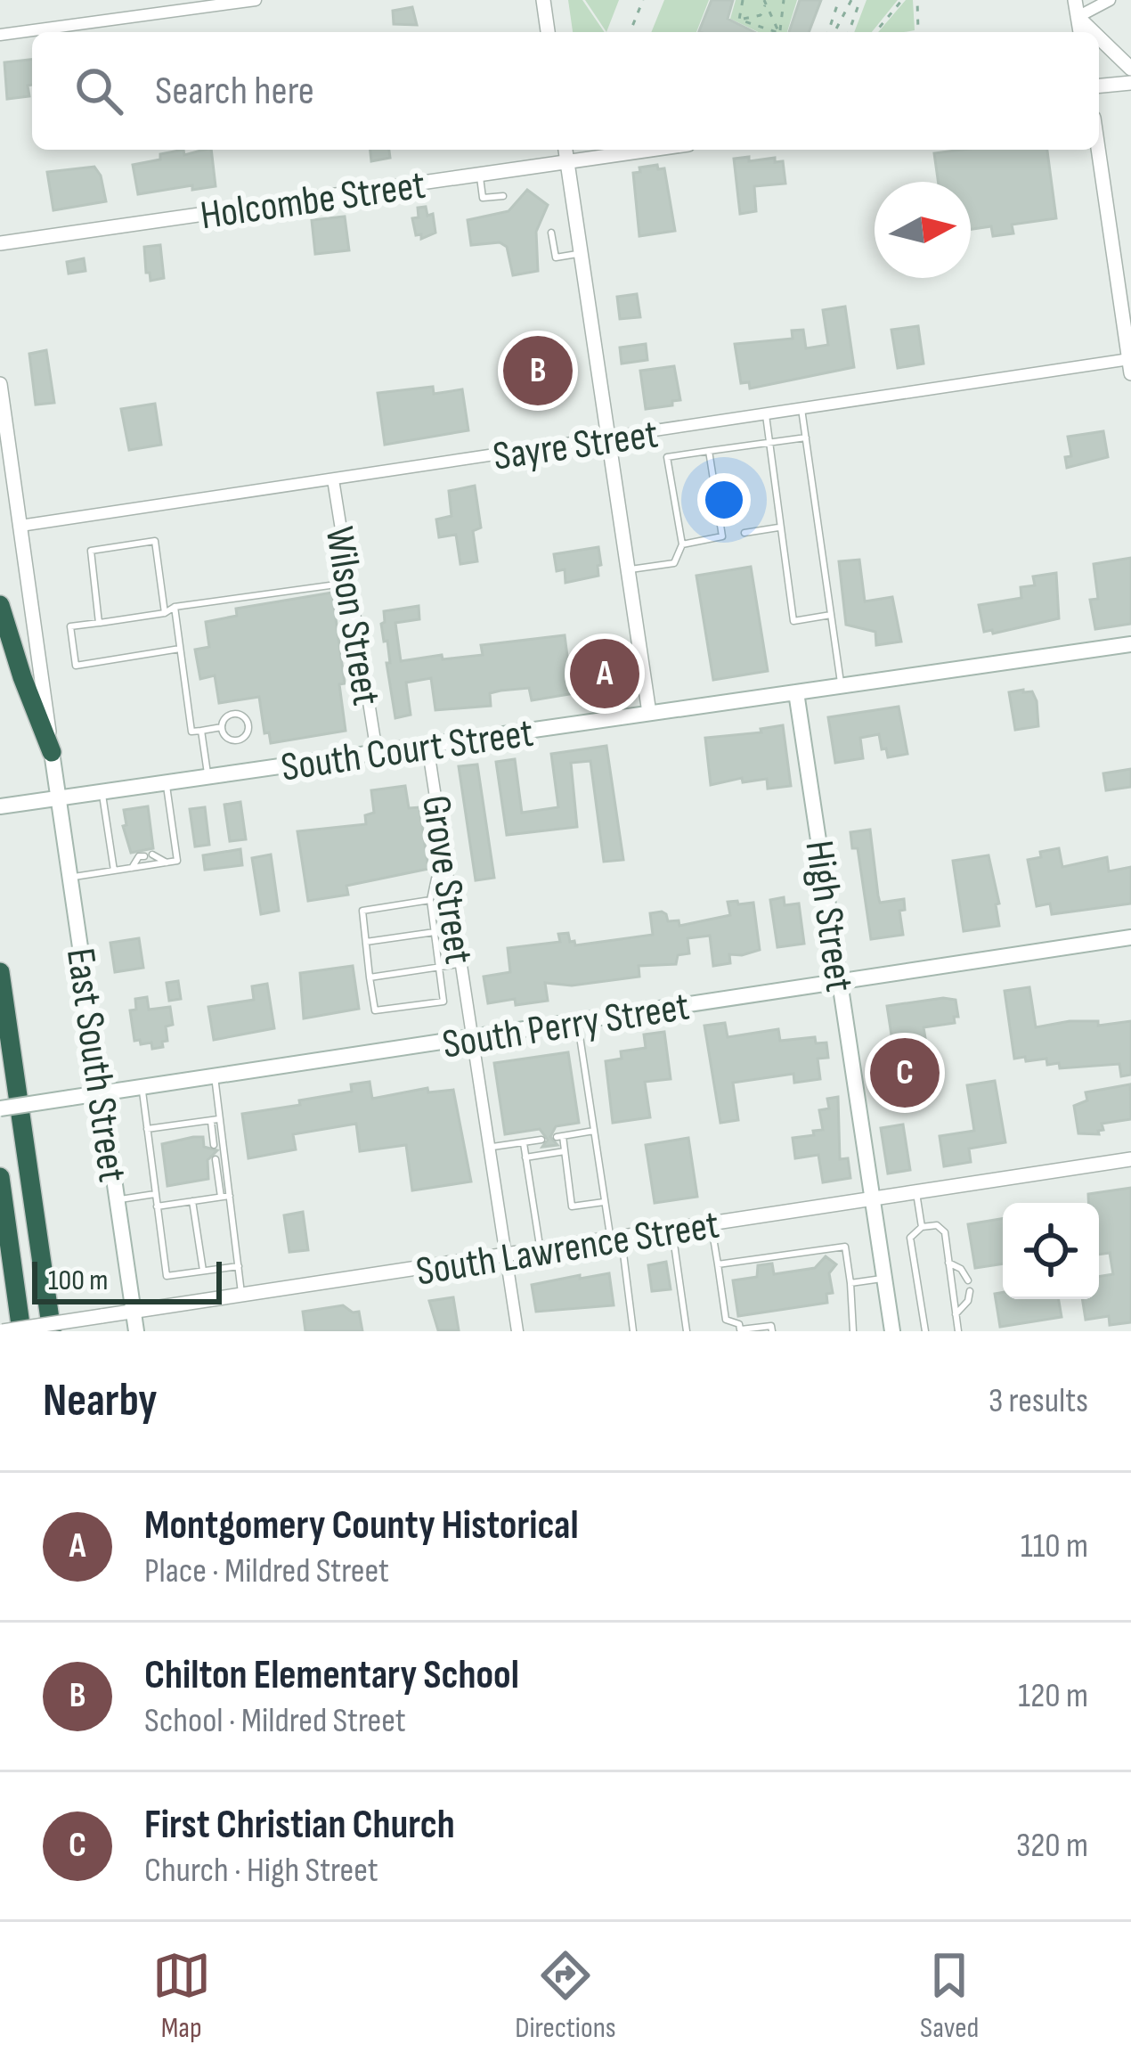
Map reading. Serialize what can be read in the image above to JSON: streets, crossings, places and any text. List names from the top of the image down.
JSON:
{
  "streets": {
    "main road": [
      "South Court Street",
      "High Street",
      "South Perry Street",
      "East South Street"
    ],
    "street": [
      "Holcombe Street",
      "Sayre Street",
      "Wilson Street",
      "Grove Street",
      "South Lawrence Street"
    ]
  },
  "crossings": [
    ["Sayre Street", "Wilson Street"],
    ["Wilson Street", "South Court Street"],
    ["South Court Street", "Grove Street"],
    ["South Court Street", "High Street"],
    ["South Court Street", "East South Street"],
    ["Grove Street", "South Perry Street"],
    ["Grove Street", "South Lawrence Street"],
    ["High Street", "South Perry Street"],
    ["High Street", "South Lawrence Street"],
    ["South Perry Street", "East South Street"],
    ["East South Street", "South Lawrence Street"]
  ],
  "scale_bar": "100 m",
  "north": "right",
  "page": {
    "search": "Search here",
    "pins": ["B", "A", "C"],
    "scale": "100 m",
    "heading": ["Nearby", "3 results"],
    "list": [
      {
        "mark": "A",
        "name": "Montgomery County Historical",
        "note": "Place · Mildred Street",
        "value": "110 m"
      },
      {
        "mark": "B",
        "name": "Chilton Elementary School",
        "note": "School · Mildred Street",
        "value": "120 m"
      },
      {
        "mark": "C",
        "name": "First Christian Church",
        "note": "Church · High Street",
        "value": "320 m"
      }
    ],
    "nav": ["Map", "Directions", "Saved"]
  }
}
